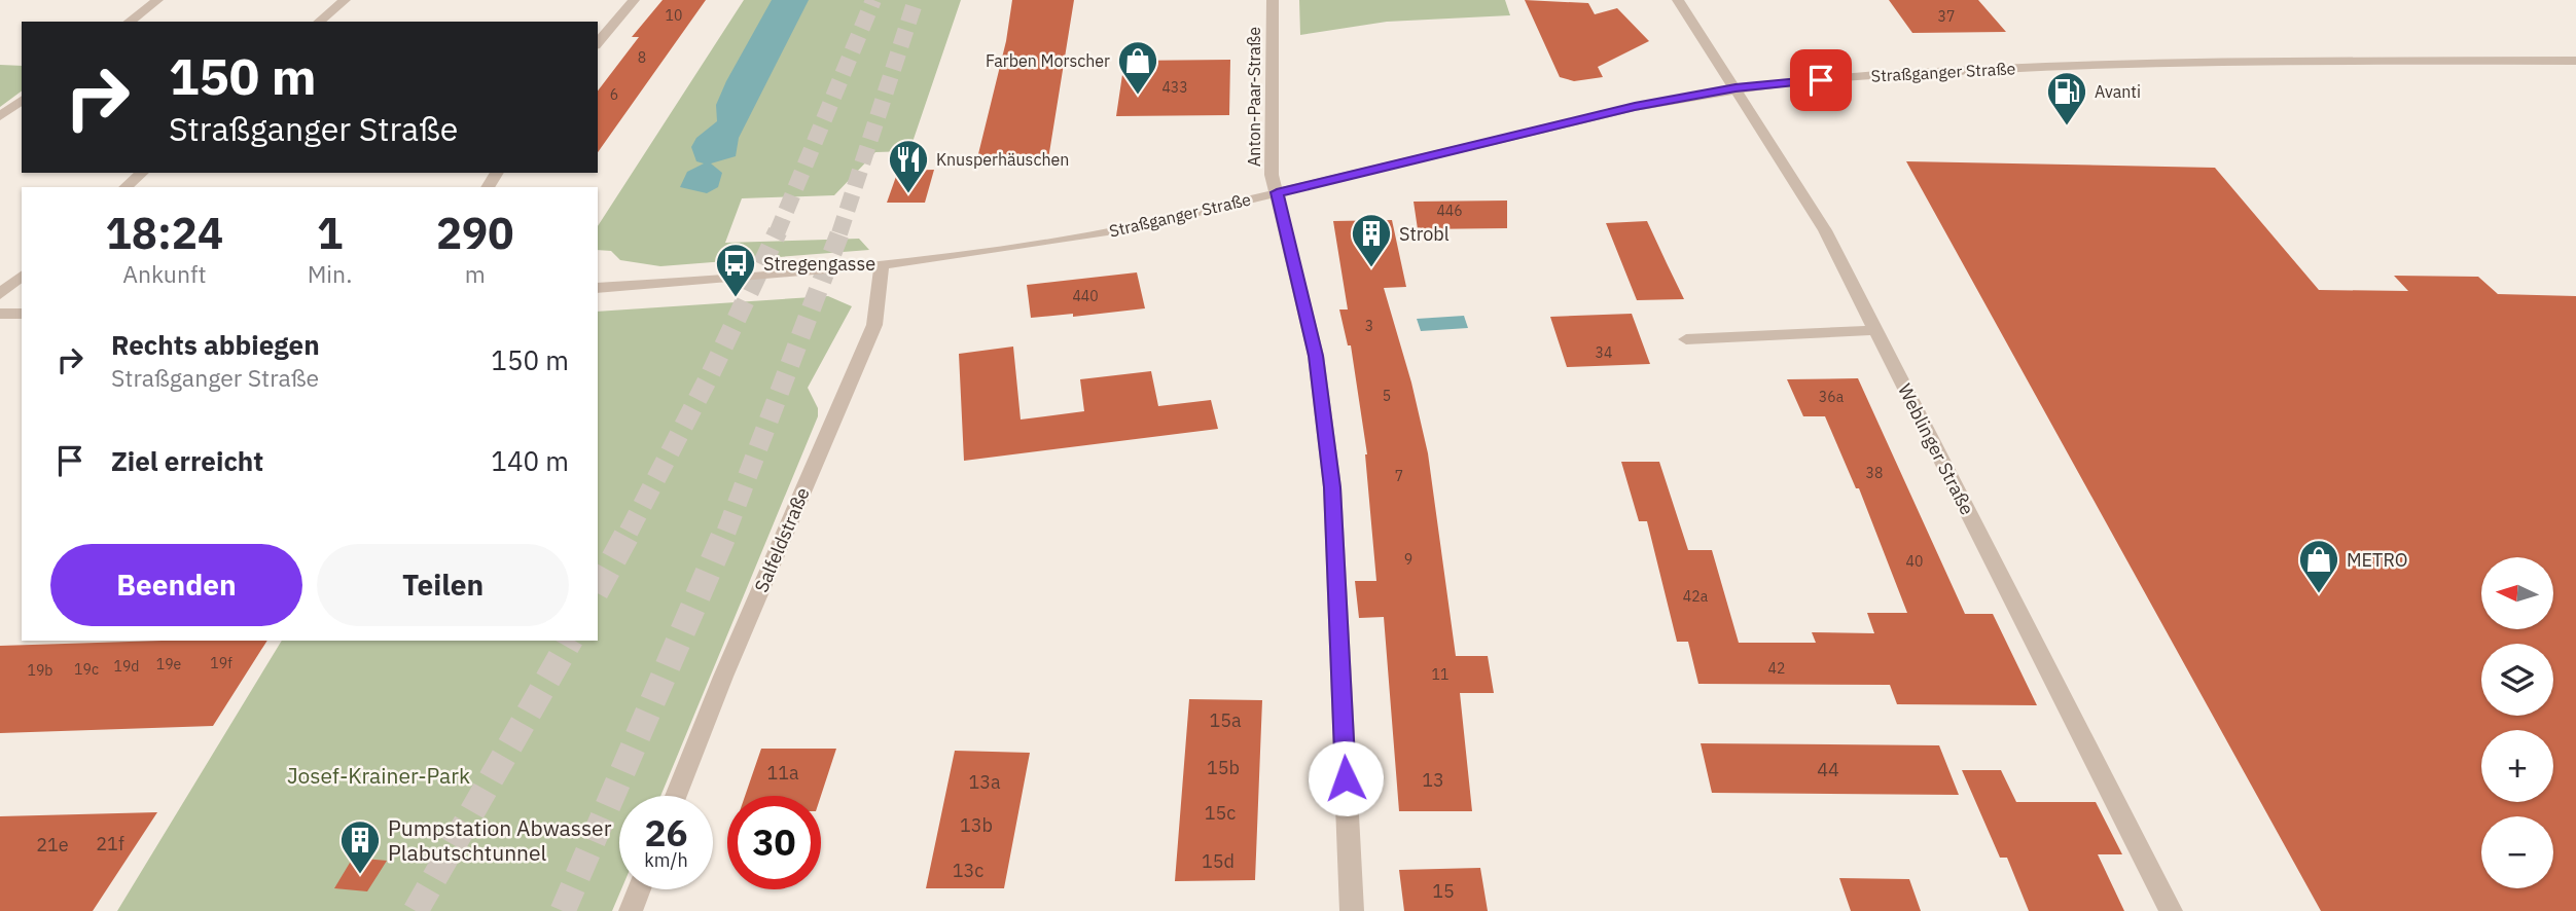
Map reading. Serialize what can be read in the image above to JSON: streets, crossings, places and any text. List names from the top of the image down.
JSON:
{
  "streets": {
    "street": [
      "Straßganger Straße",
      "Anton-Paar-Straße",
      "Weblinger Straße",
      "Salfeldstraße"
    ]
  },
  "crossings": [
    ["Straßganger Straße", "Anton-Paar-Straße"],
    ["Straßganger Straße", "Weblinger Straße"],
    ["Straßganger Straße", "Salfeldstraße"]
  ],
  "parks": ["Josef-Krainer-Park"],
  "places": {
    "shop": ["Farben Morscher", "METRO"],
    "fuel station": ["Avanti"],
    "restaurant": ["Knusperhäuschen"],
    "building": ["Strobl", "Pumpstation Abwasser Plabutschtunnel"],
    "bus stop": ["Stregengasse"]
  },
  "house_numbers": [
    "10",
    "37",
    "8",
    "433",
    "6",
    "446",
    "440",
    "3",
    "34",
    "5",
    "36a",
    "38",
    "7",
    "9",
    "40",
    "42a",
    "19f",
    "19e",
    "19d",
    "42",
    "19c",
    "19b",
    "11",
    "15a",
    "15b",
    "44",
    "11a",
    "13",
    "13a",
    "15c",
    "13b",
    "21f",
    "21e",
    "15d",
    "13c",
    "15"
  ],
  "north": "left",
  "page": {
    "turn": ["150 m", "Straßganger Straße"],
    "eta": [
      "18:24",
      "Ankunft",
      "1",
      "Min.",
      "290",
      "m"
    ],
    "list": [
      {
        "name": "Rechts abbiegen",
        "note": "Straßganger Straße",
        "value": "150 m"
      },
      {
        "name": "Ziel erreicht",
        "value": "140 m"
      }
    ],
    "buttons": ["Beenden", "Teilen"],
    "map_buttons": ["+", "−"],
    "speed": "26 km/h",
    "limit": "30"
  }
}
